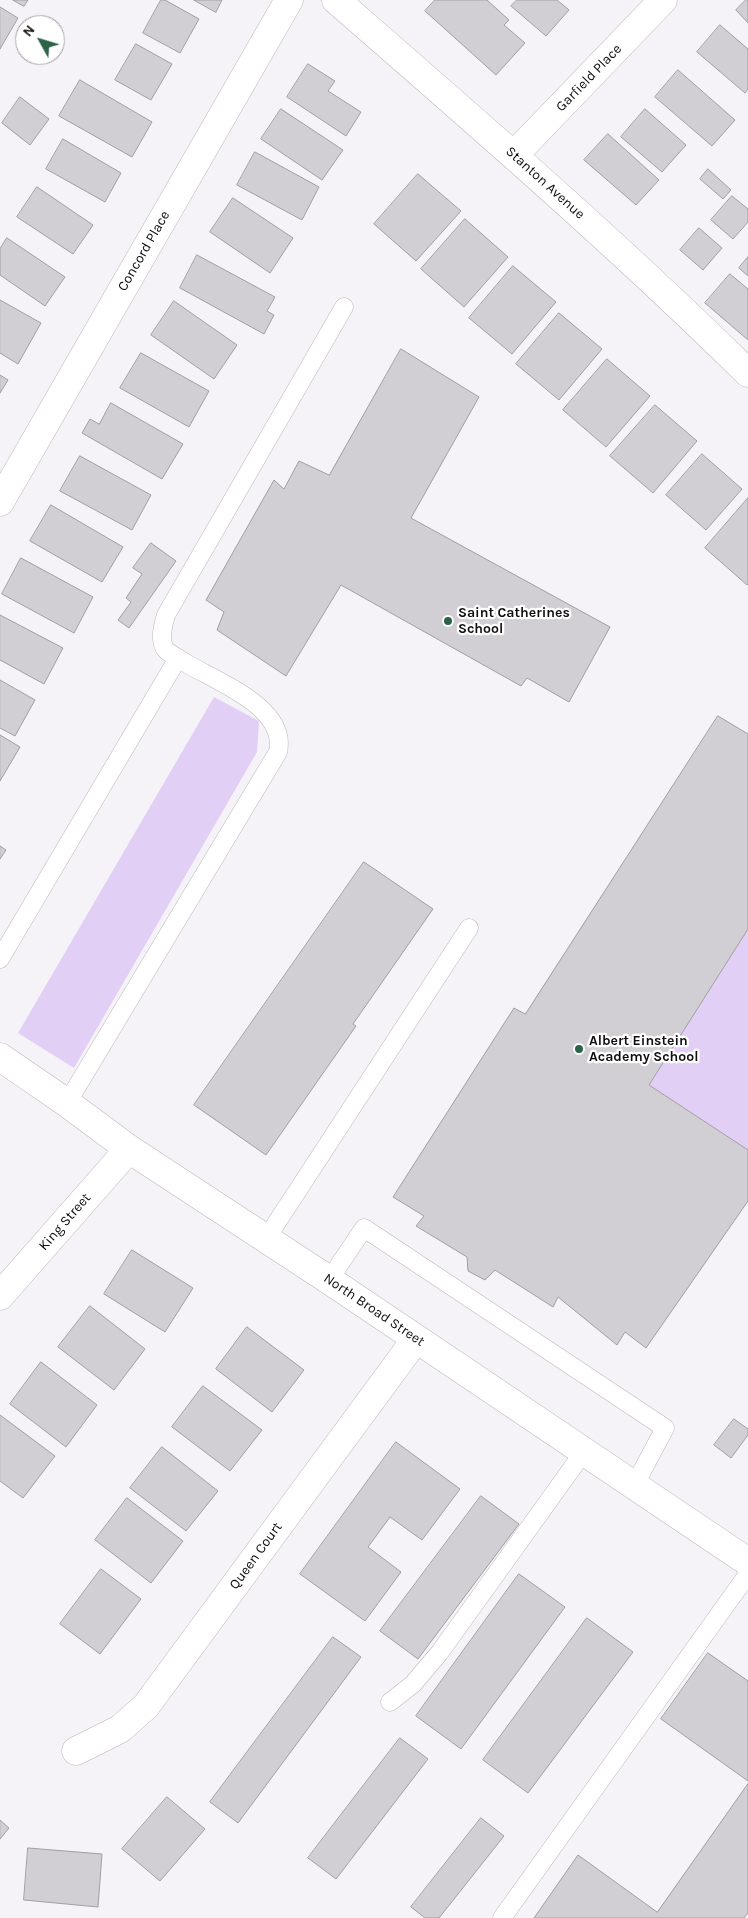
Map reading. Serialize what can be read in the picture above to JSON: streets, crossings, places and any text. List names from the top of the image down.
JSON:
{
  "streets": {
    "street": [
      "Garfield Place",
      "Stanton Avenue",
      "Concord Place",
      "King Street",
      "North Broad Street",
      "Queen Court"
    ]
  },
  "crossings": [
    ["Garfield Place", "Stanton Avenue"],
    ["King Street", "North Broad Street"],
    ["North Broad Street", "Queen Court"]
  ],
  "places": ["Saint Catherines School", "Albert Einstein Academy School"],
  "north": "top left"
}
